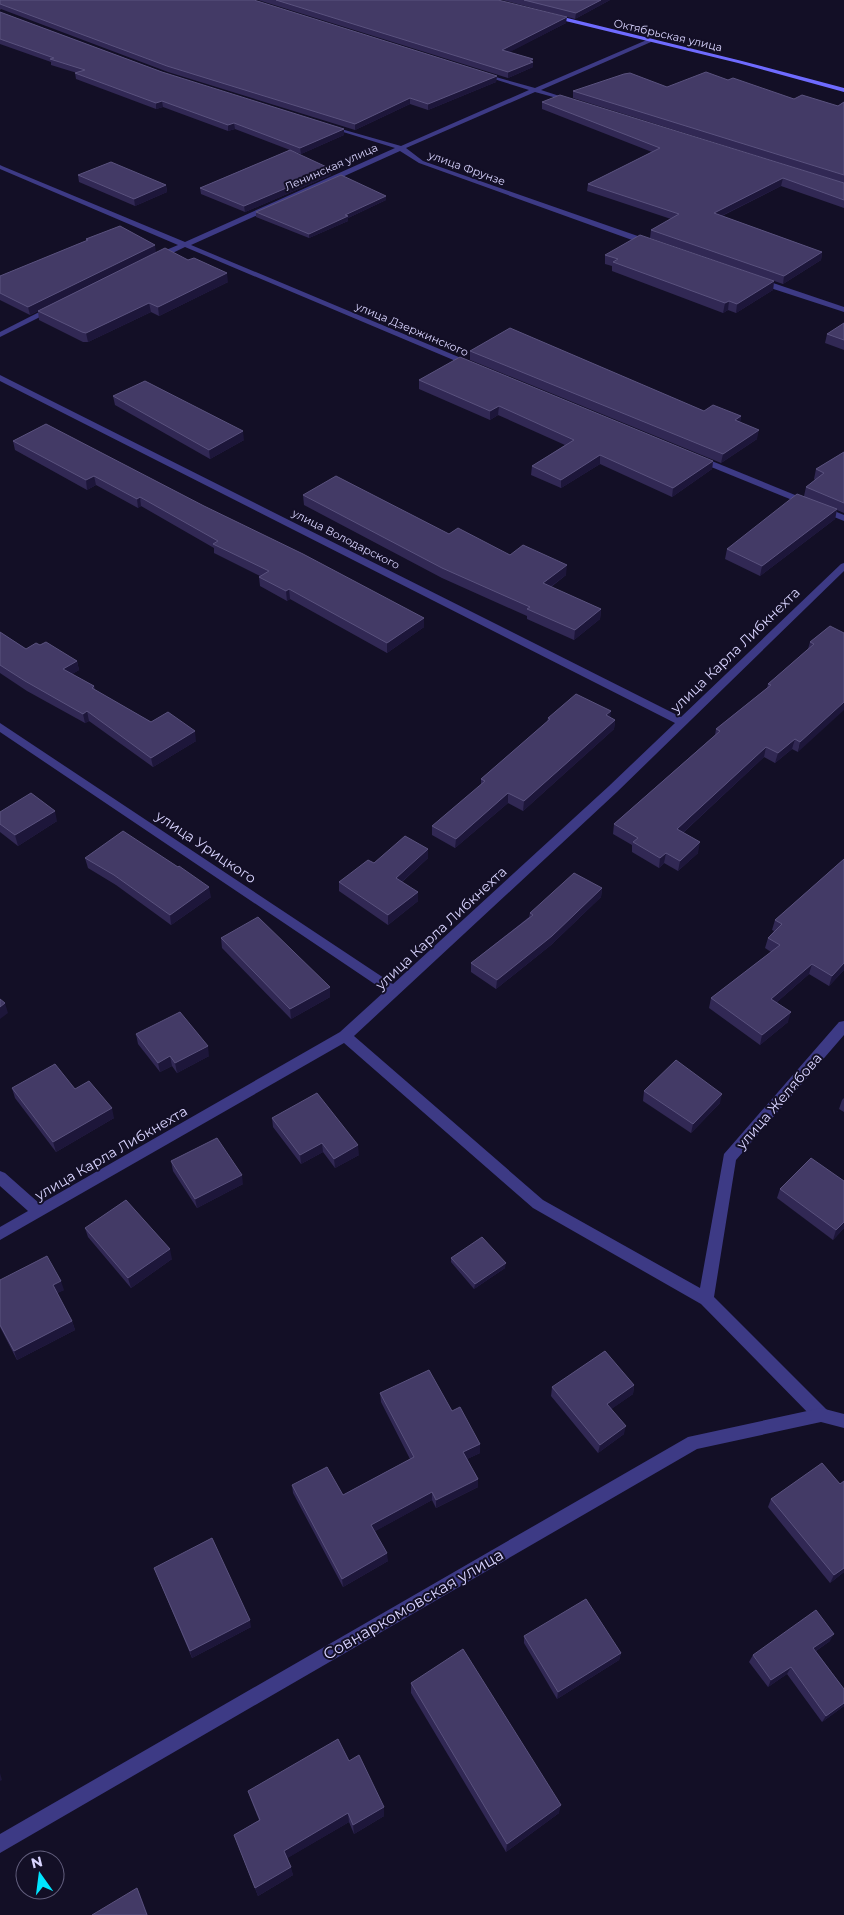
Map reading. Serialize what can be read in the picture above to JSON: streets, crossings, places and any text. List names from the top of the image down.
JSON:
{
  "streets": {
    "main road": ["Октябрьская улица"],
    "street": [
      "Ленинская улица",
      "улица Фрунзе",
      "улица Дзержинского",
      "улица Володарского",
      "улица Карла Либкнехта",
      "улица Урицкого",
      "улица Желябова",
      "Совнаркомовская улица"
    ]
  },
  "crossings": [
    ["Октябрьская улица", "Ленинская улица"],
    ["Ленинская улица", "улица Фрунзе"],
    ["Ленинская улица", "улица Дзержинского"],
    ["улица Володарского", "улица Карла Либкнехта"],
    ["улица Карла Либкнехта", "улица Урицкого"]
  ],
  "north": "top"
}
